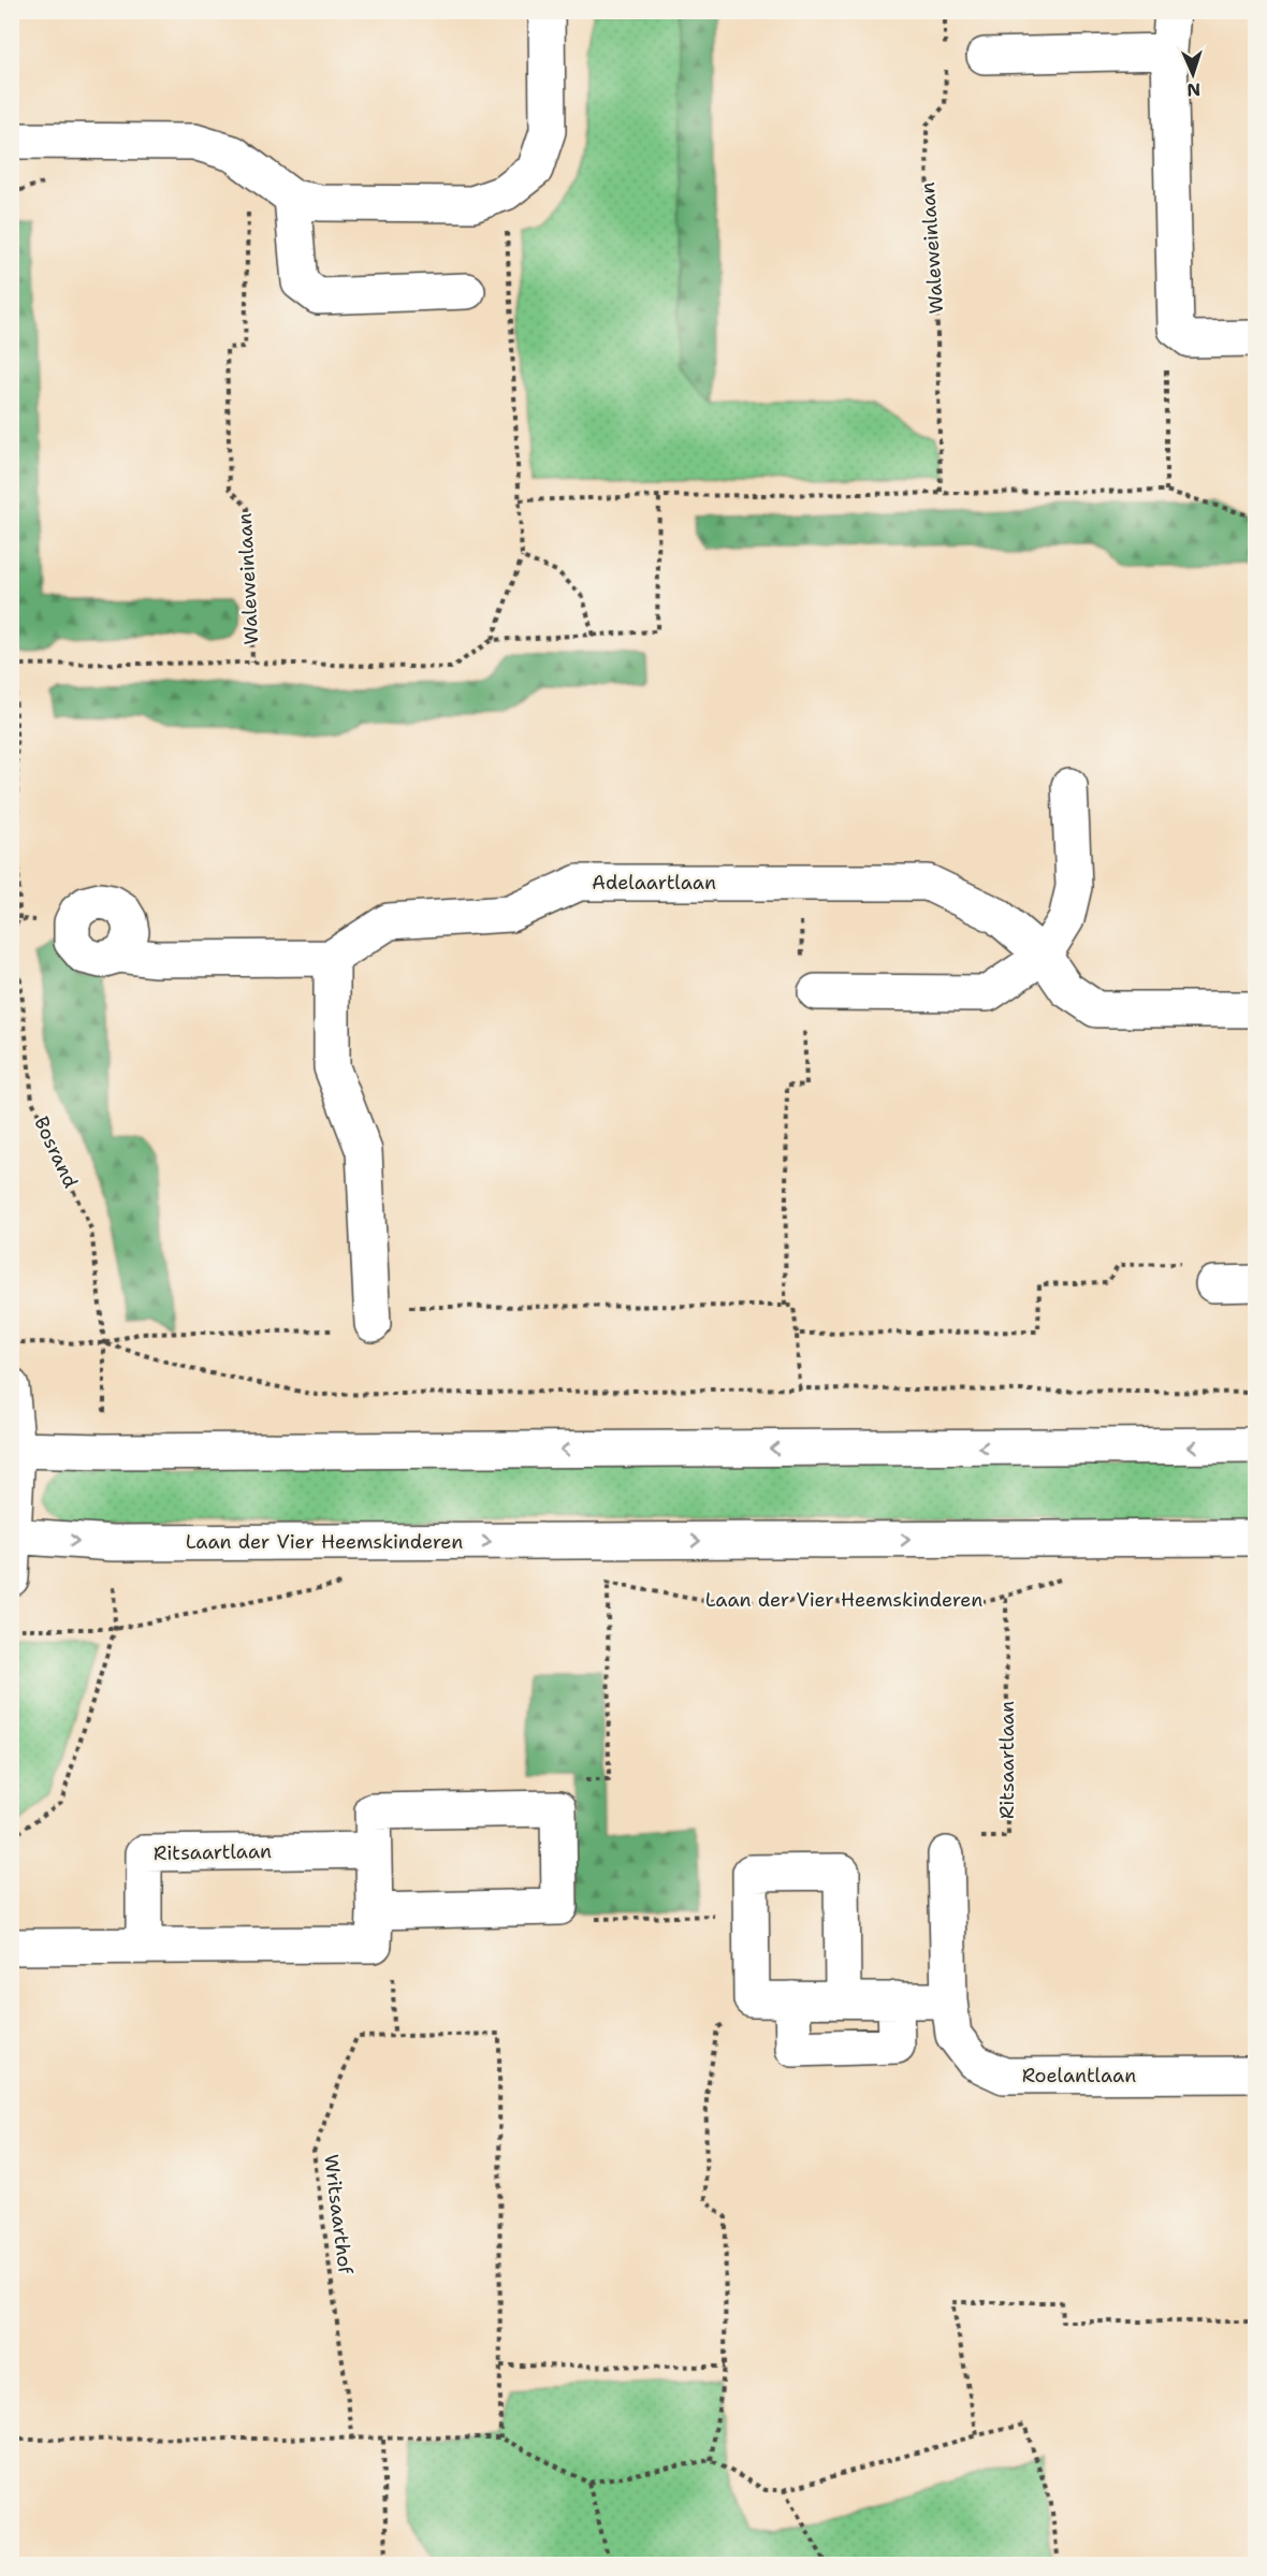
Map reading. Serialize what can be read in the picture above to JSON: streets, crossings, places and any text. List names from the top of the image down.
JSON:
{
  "streets": {
    "street": [
      "Adelaartlaan",
      "Laan der Vier Heemskinderen",
      "Ritsaartlaan",
      "Roelantlaan"
    ],
    "path": ["Waleweinlaan", "Bosrand", "Writsaarthof"]
  },
  "crossings": [
    ["Laan der Vier Heemskinderen", "Ritsaartlaan"]
  ],
  "north": "bottom"
}
